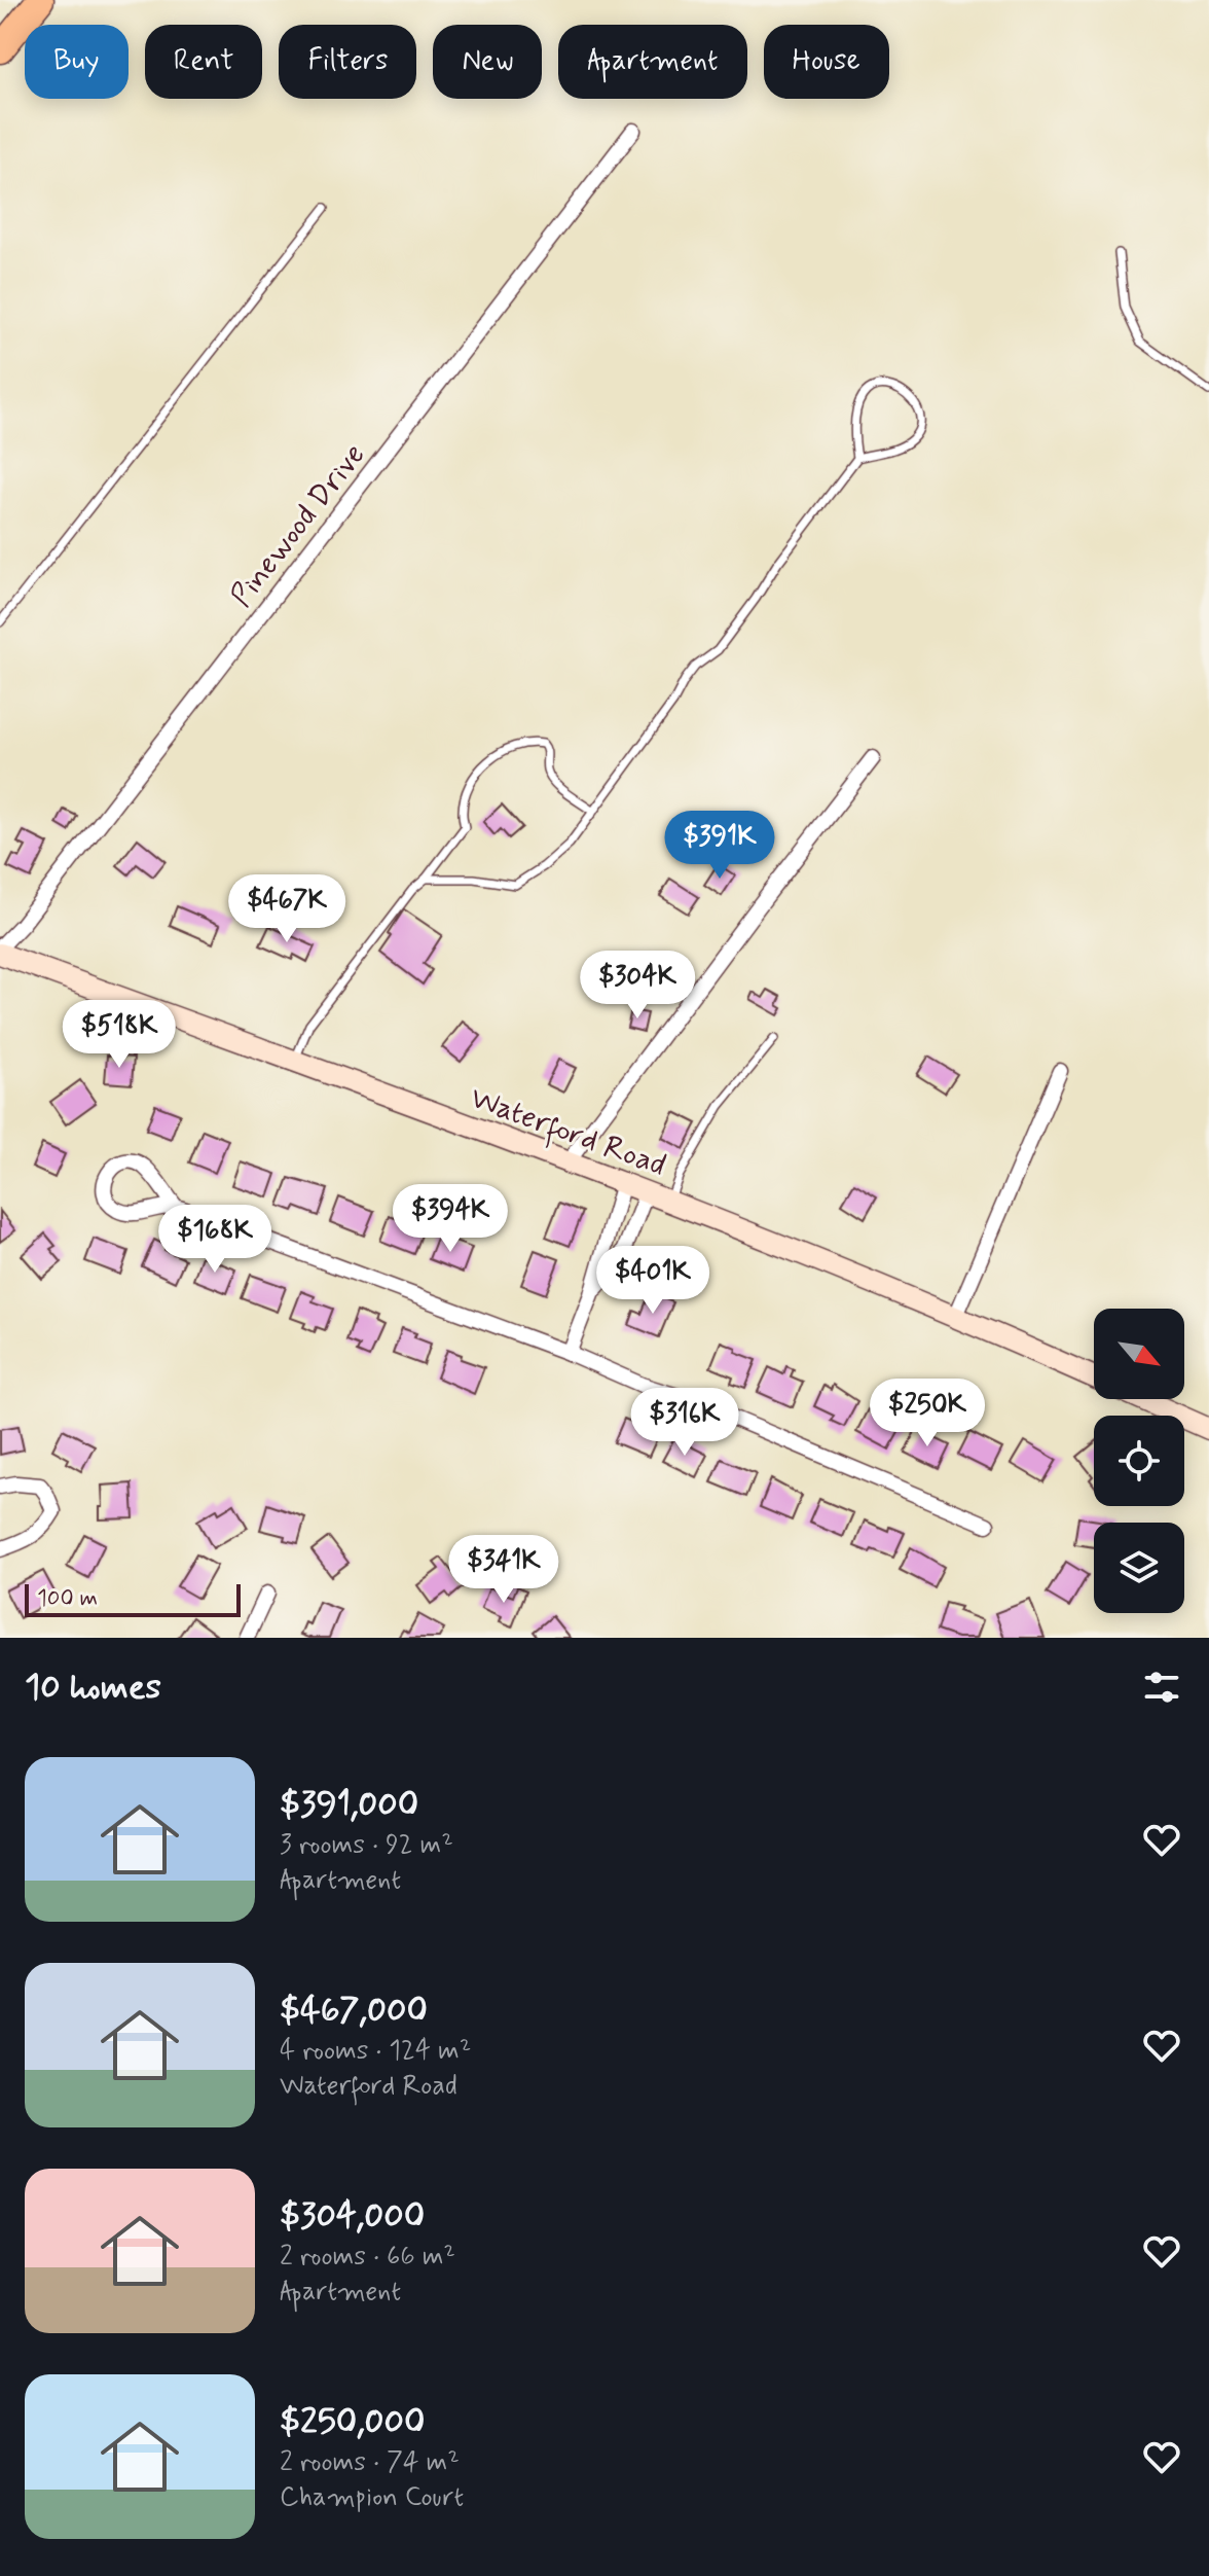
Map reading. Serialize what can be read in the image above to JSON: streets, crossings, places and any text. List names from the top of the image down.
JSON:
{
  "streets": {
    "main road": ["Waterford Road"],
    "street": ["Pinewood Drive"]
  },
  "crossings": [
    ["Pinewood Drive", "Waterford Road"]
  ],
  "scale_bar": "100 m",
  "north": "bottom right",
  "page": {
    "chip": [
      "Buy",
      "Rent",
      "Filters",
      "New",
      "Apartment",
      "House"
    ],
    "price": [
      "$391K",
      "$467K",
      "$304K",
      "$518K",
      "$394K",
      "$168K",
      "$401K",
      "$250K",
      "$316K",
      "$341K"
    ],
    "scale": "100 m",
    "heading": "10 homes",
    "list": [
      {
        "name": "$391,000",
        "note": "3 rooms · 92 m² · Apartment"
      },
      {
        "name": "$467,000",
        "note": "4 rooms · 124 m² · Waterford Road"
      },
      {
        "name": "$304,000",
        "note": "2 rooms · 66 m² · Apartment"
      },
      {
        "name": "$250,000",
        "note": "2 rooms · 74 m² · Champion Court"
      }
    ]
  }
}
